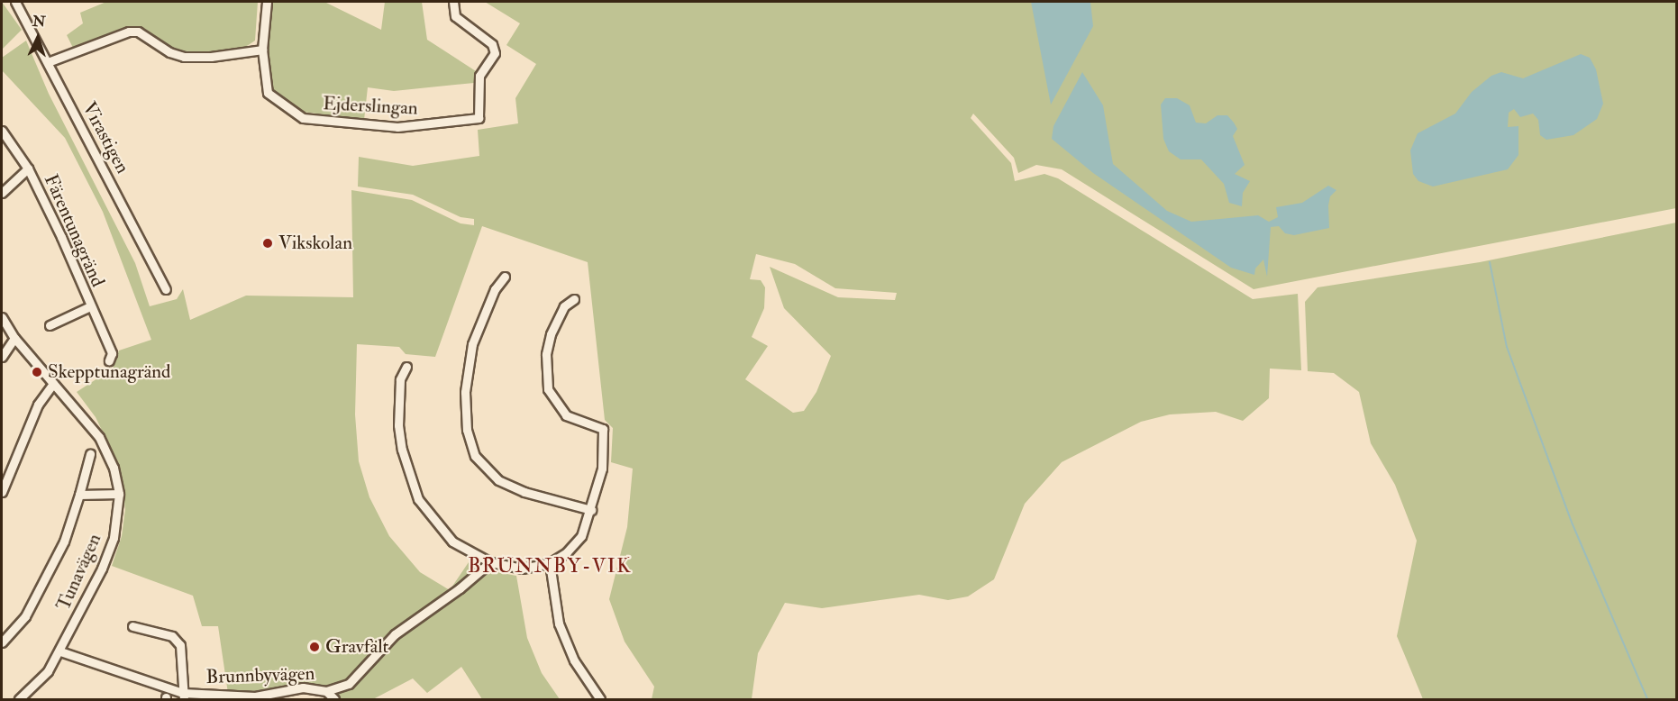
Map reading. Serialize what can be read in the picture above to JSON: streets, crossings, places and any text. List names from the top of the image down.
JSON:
{
  "streets": {
    "street": [
      "Ejderslingan",
      "Virastigen",
      "Färentunagränd",
      "Tunavägen",
      "Brunnbyvägen"
    ]
  },
  "crossings": [
    ["Tunavägen", "Brunnbyvägen"]
  ],
  "districts": ["BRUNNBY-VIK"],
  "places": ["Vikskolan", "Skepptunagränd", "Gravfält"],
  "north": "top"
}
